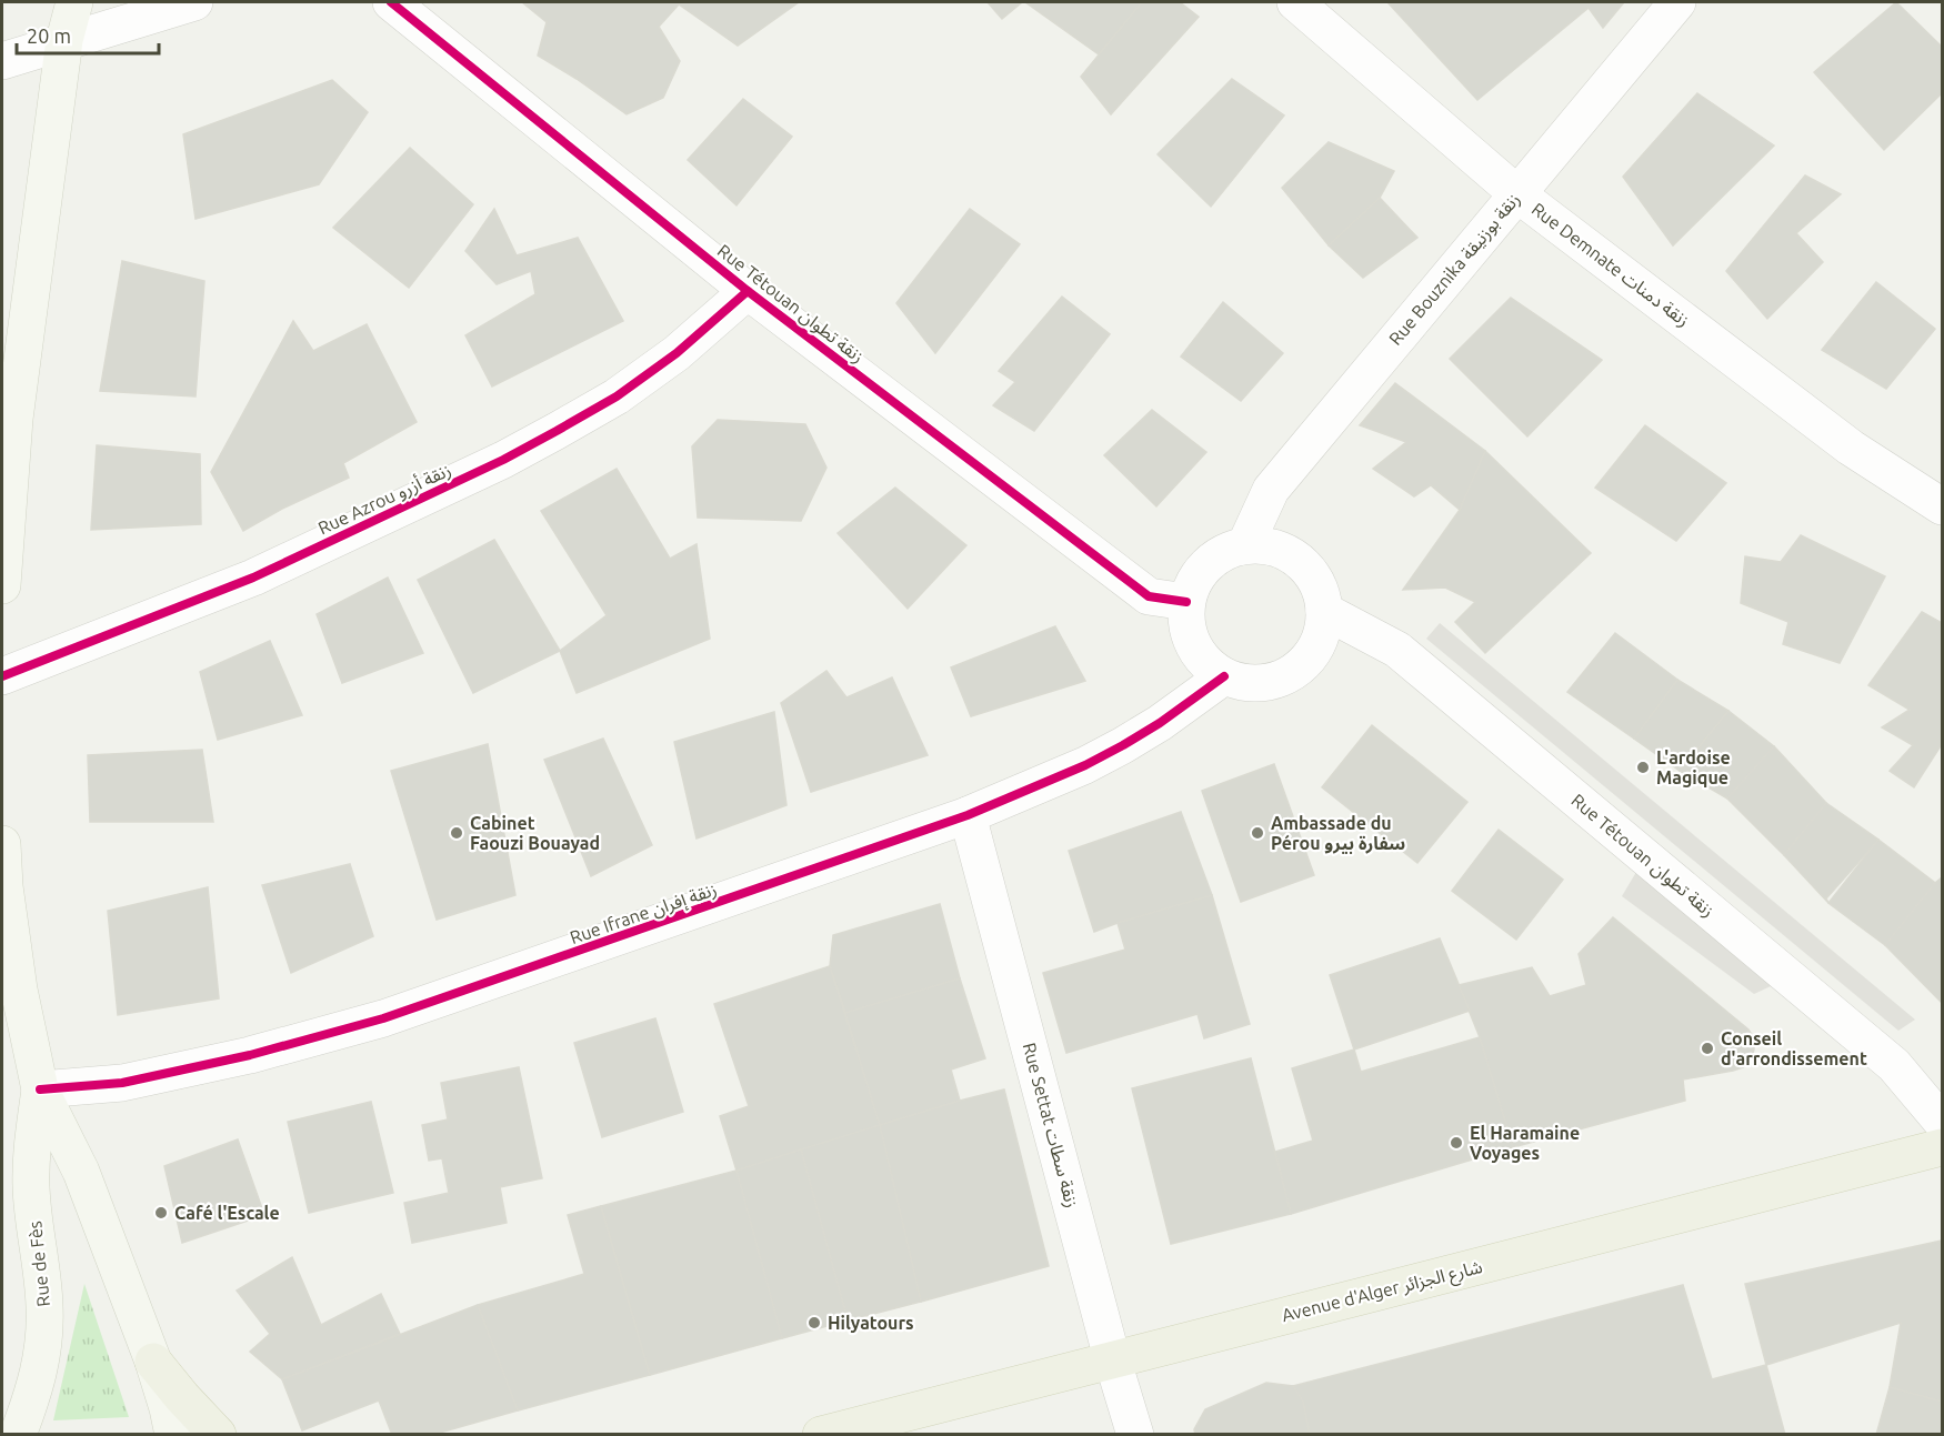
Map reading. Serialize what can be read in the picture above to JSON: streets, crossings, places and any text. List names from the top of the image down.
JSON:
{
  "streets": {
    "main road": ["Avenue d'Alger شارع الجزائر"],
    "street": [
      "Rue Demnate زنقة دمنات",
      "Rue Bouznika زنقة بوزنيقة",
      "Rue Tétouan زنقة تطوان",
      "Rue Azrou زنقة أزرو",
      "Rue Ifrane زنقة إفران",
      "Rue Settat زنقة سطات",
      "Rue de Fès"
    ]
  },
  "crossings": [
    ["Rue Demnate زنقة دمنات", "Rue Bouznika زنقة بوزنيقة"],
    ["Rue Bouznika زنقة بوزنيقة", "Rue Tétouan زنقة تطوان"],
    ["Rue Bouznika زنقة بوزنيقة", "Rue Ifrane زنقة إفران"],
    ["Rue Tétouan زنقة تطوان", "Rue Azrou زنقة أزرو"],
    ["Rue Tétouan زنقة تطوان", "Rue Ifrane زنقة إفران"],
    ["Rue Ifrane زنقة إفران", "Rue Settat زنقة سطات"],
    ["Rue Ifrane زنقة إفران", "Rue de Fès"],
    ["Rue Settat زنقة سطات", "Avenue d'Alger شارع الجزائر"]
  ],
  "places": [
    "L'ardoise Magique",
    "Cabinet Faouzi Bouayad",
    "Ambassade du Pérou سفارة بيرو",
    "Conseil d'arrondissement",
    "El Haramaine Voyages",
    "Café l'Escale",
    "Hilyatours"
  ],
  "scale_bar": "20 m"
}
